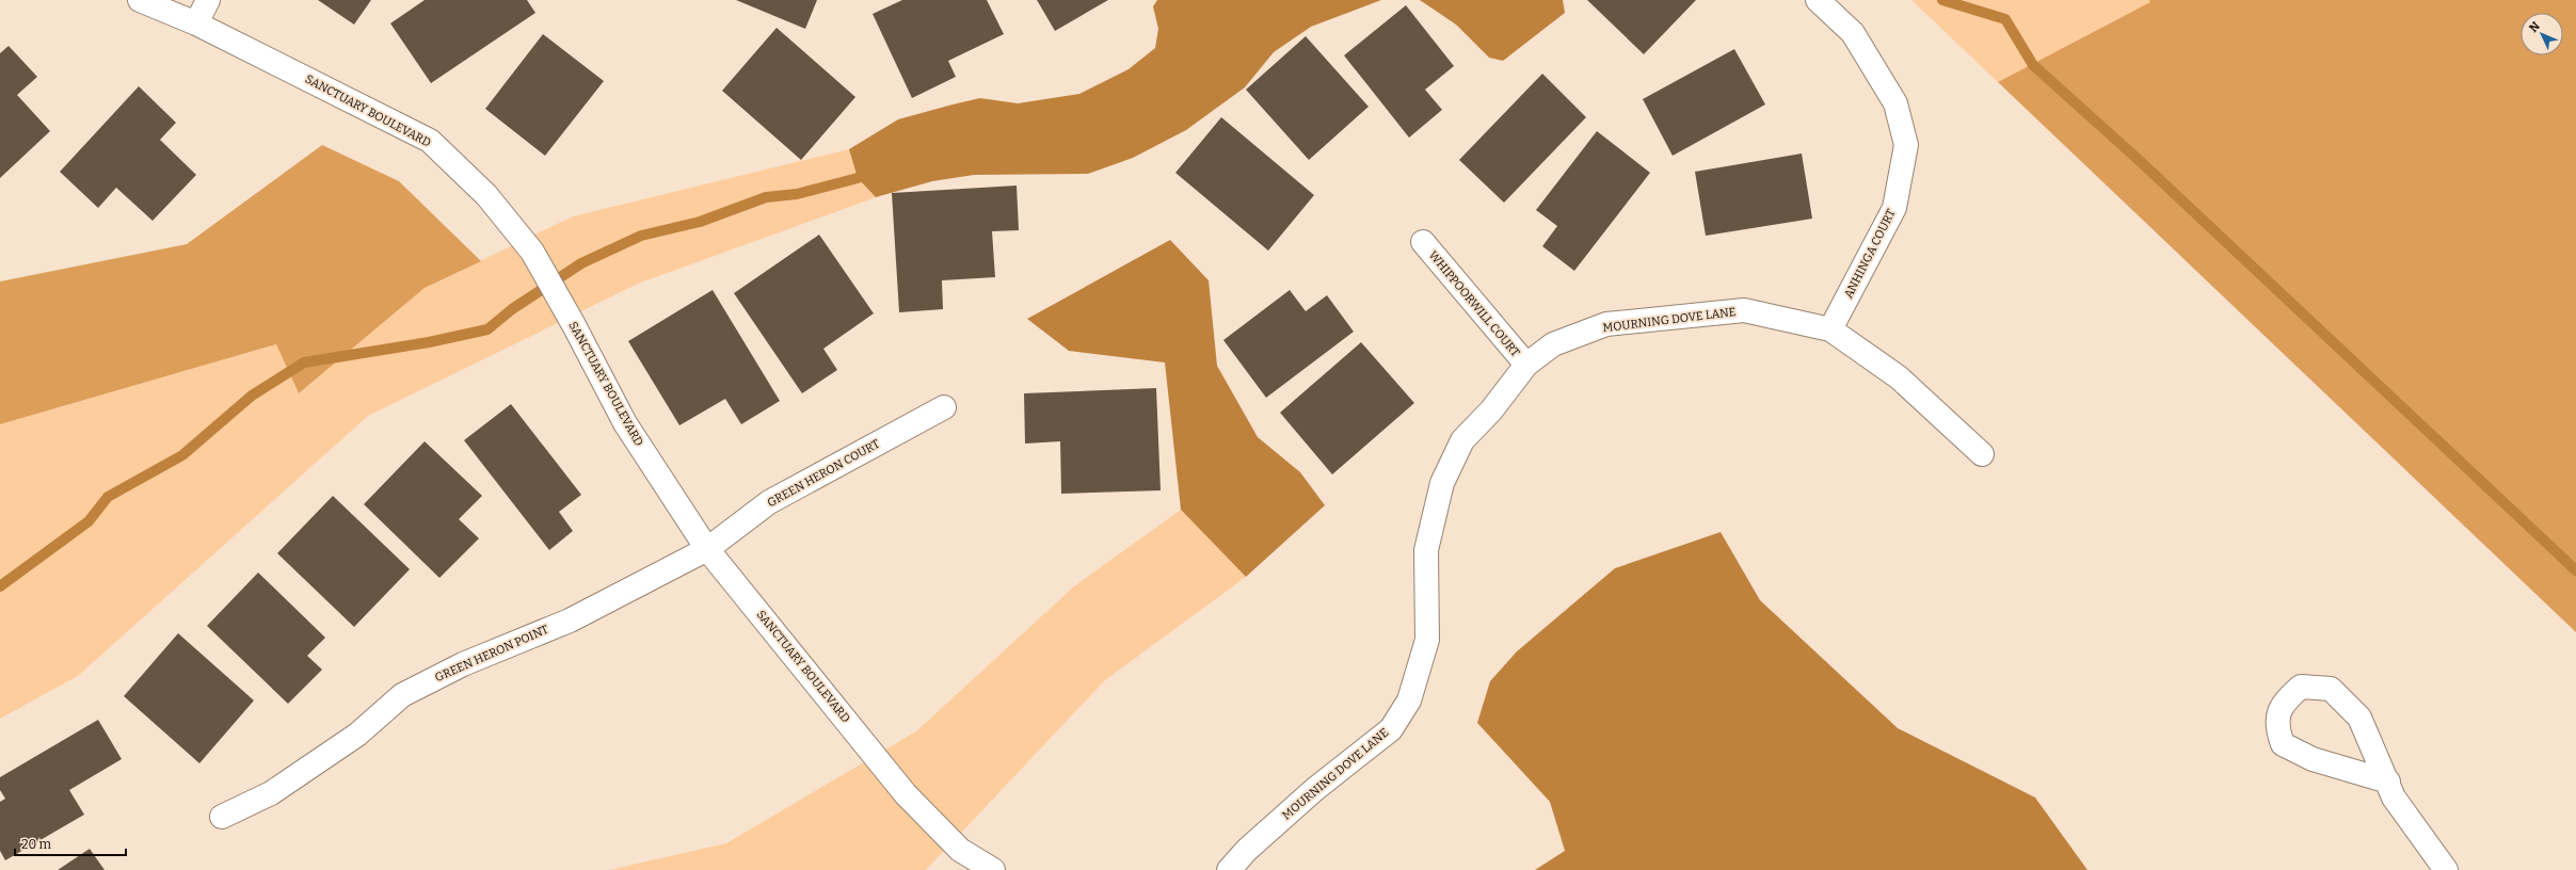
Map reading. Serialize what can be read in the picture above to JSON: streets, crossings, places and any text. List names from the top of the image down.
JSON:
{
  "streets": {
    "street": [
      "SANCTUARY BOULEVARD",
      "ANHINGA COURT",
      "WHIPPOORWILL COURT",
      "MOURNING DOVE LANE",
      "GREEN HERON COURT",
      "GREEN HERON POINT"
    ]
  },
  "crossings": [
    ["SANCTUARY BOULEVARD", "GREEN HERON COURT"],
    ["SANCTUARY BOULEVARD", "GREEN HERON POINT"],
    ["ANHINGA COURT", "MOURNING DOVE LANE"],
    ["WHIPPOORWILL COURT", "MOURNING DOVE LANE"],
    ["GREEN HERON COURT", "GREEN HERON POINT"]
  ],
  "scale_bar": "20 m",
  "north": "top left"
}
